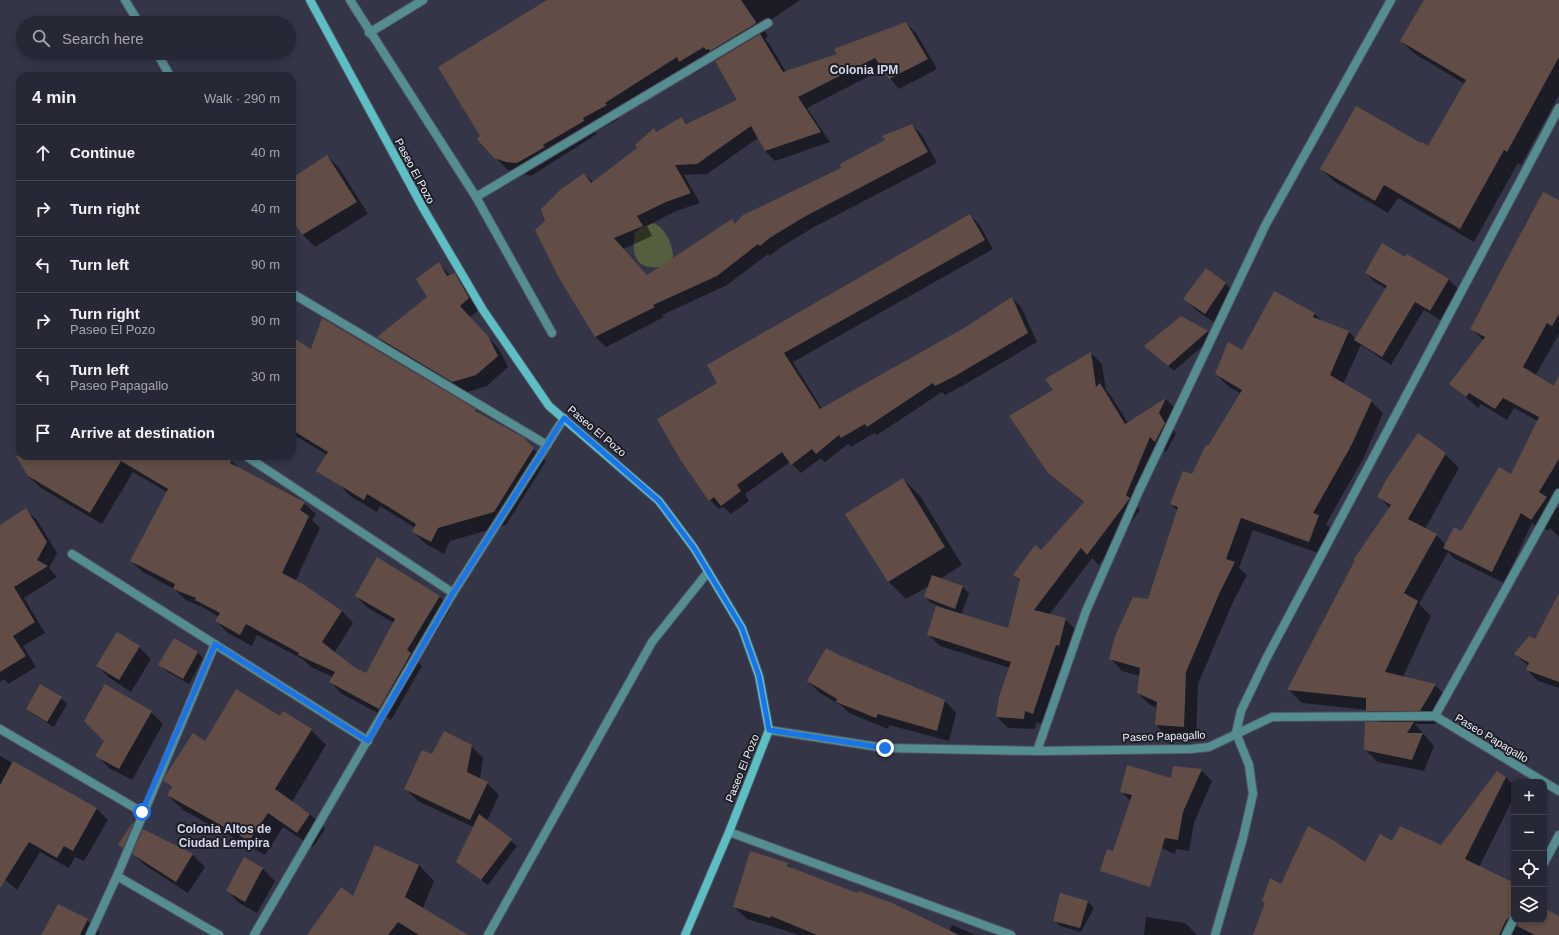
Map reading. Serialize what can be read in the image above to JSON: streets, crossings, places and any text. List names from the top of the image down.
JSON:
{
  "streets": {
    "street": ["Paseo El Pozo", "Paseo Papagallo"]
  },
  "crossings": [
    ["Paseo El Pozo", "Paseo Papagallo"]
  ],
  "districts": ["Colonia IPM", "Colonia Altos de Ciudad Lempira"],
  "page": {
    "search": "Search here",
    "heading": ["4 min", "Walk · 290 m"],
    "list": [
      ["Continue", "40 m"],
      ["Turn right", "40 m"],
      ["Turn left", "90 m"],
      ["Turn right", "Paseo El Pozo", "90 m"],
      ["Turn left", "Paseo Papagallo", "30 m"],
      "Arrive at destination"
    ],
    "map_buttons": ["+", "−"]
  }
}
